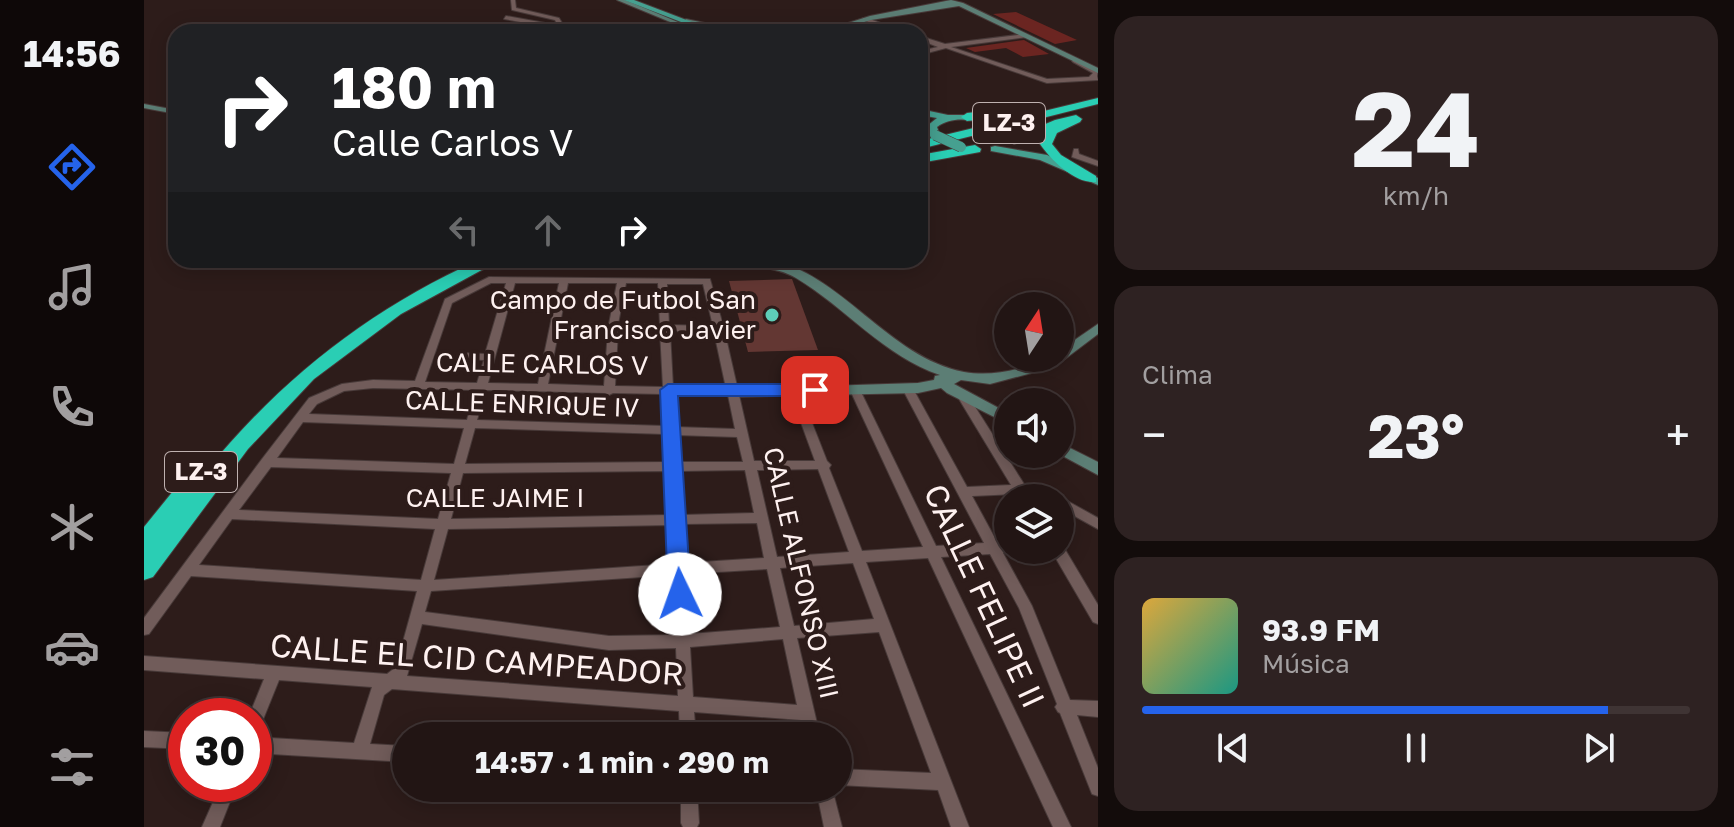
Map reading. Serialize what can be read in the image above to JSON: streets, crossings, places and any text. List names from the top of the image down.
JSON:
{
  "streets": {
    "highway": ["LZ-3"],
    "street": [
      "CALLE CARLOS V",
      "CALLE ENRIQUE IV",
      "CALLE JAIME I",
      "CALLE ALFONSO XIII",
      "CALLE FELIPE II",
      "CALLE EL CID CAMPEADOR"
    ]
  },
  "crossings": [
    ["CALLE CARLOS V", "CALLE ENRIQUE IV"],
    ["CALLE CARLOS V", "CALLE ALFONSO XIII"],
    ["CALLE CARLOS V", "CALLE FELIPE II"],
    ["CALLE ENRIQUE IV", "CALLE ALFONSO XIII"],
    ["CALLE JAIME I", "CALLE ALFONSO XIII"],
    ["CALLE ALFONSO XIII", "CALLE EL CID CAMPEADOR"]
  ],
  "places": ["Campo de Futbol San Francisco Javier"],
  "north": "top",
  "page": {
    "tabs": "14:56",
    "tile": [
      ["24", "km/h"],
      "Clima"
    ],
    "turn": ["180 m", "Calle Carlos V"],
    "heat": ["−", "23°", "+"],
    "song": ["93.9 FM", "Música"],
    "limit": "30",
    "trip": "14:57 · 1 min · 290 m"
  }
}
